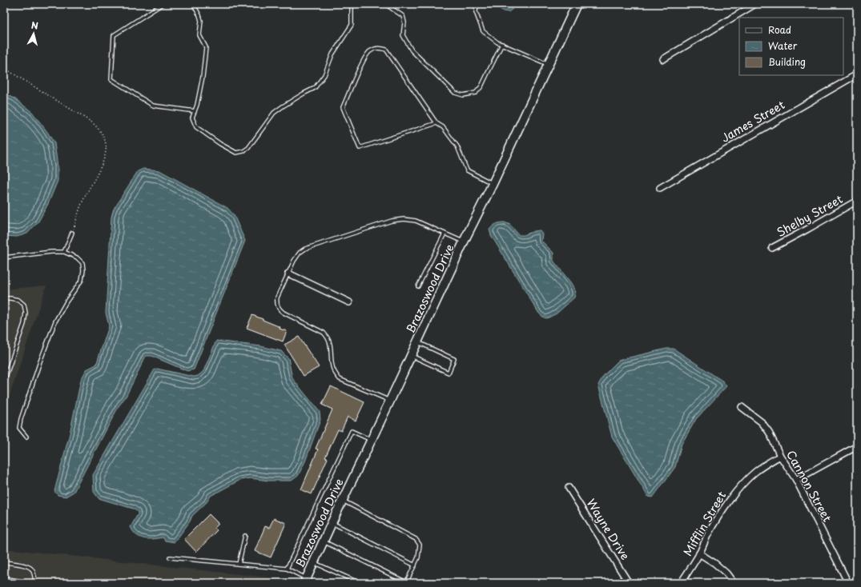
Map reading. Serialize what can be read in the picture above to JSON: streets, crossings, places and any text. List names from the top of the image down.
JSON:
{
  "streets": {
    "street": [
      "James Street",
      "Shelby Street",
      "Brazoswood Drive",
      "Cannon Street",
      "Mifflin Street",
      "Wayne Drive"
    ]
  },
  "crossings": [
    ["Cannon Street", "Mifflin Street"]
  ],
  "legend": ["Road", "Water", "Building"],
  "north": "top"
}
